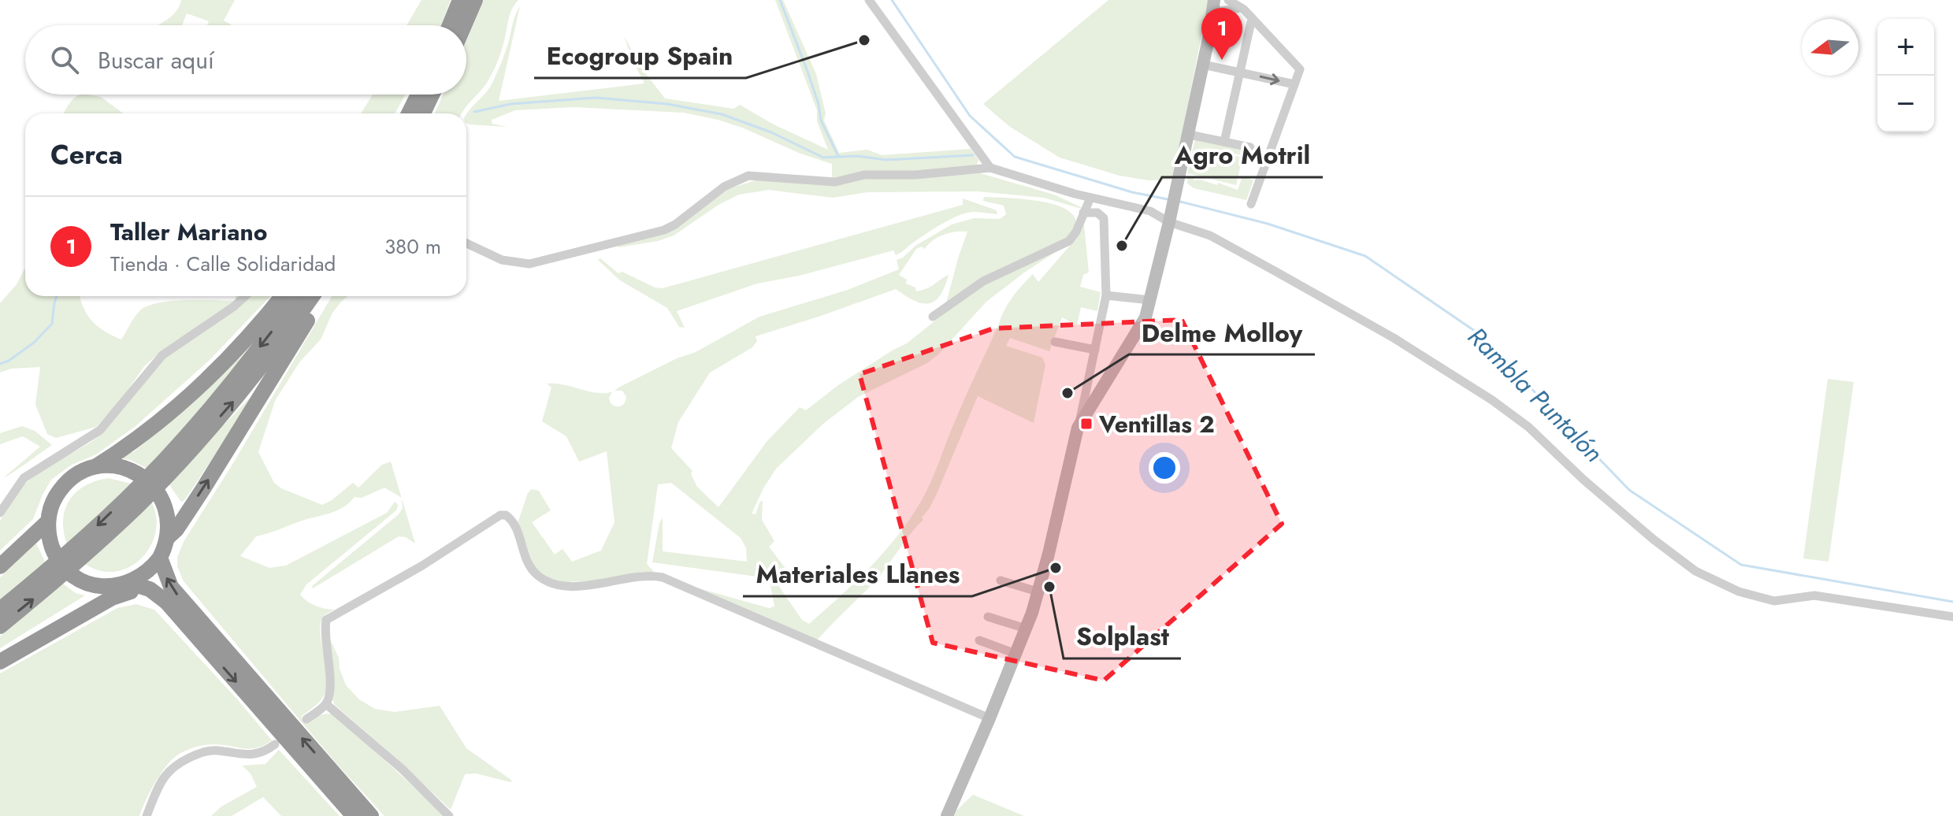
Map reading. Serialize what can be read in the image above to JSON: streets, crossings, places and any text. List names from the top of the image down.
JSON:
{
  "water": ["Rambla Puntalón"],
  "places": {
    "other": [
      "Ecogroup Spain",
      "Agro Motril",
      "Delme Molloy",
      "Materiales Llanes",
      "Solplast"
    ],
    "transit": ["Ventillas 2"]
  },
  "north": "left",
  "page": {
    "pins": "1",
    "map_buttons": ["+", "−"],
    "search": "Buscar aquí",
    "heading": "Cerca",
    "list": [
      {
        "mark": "1",
        "name": "Taller Mariano",
        "note": "Tienda · Calle Solidaridad",
        "value": "380 m"
      }
    ]
  }
}
